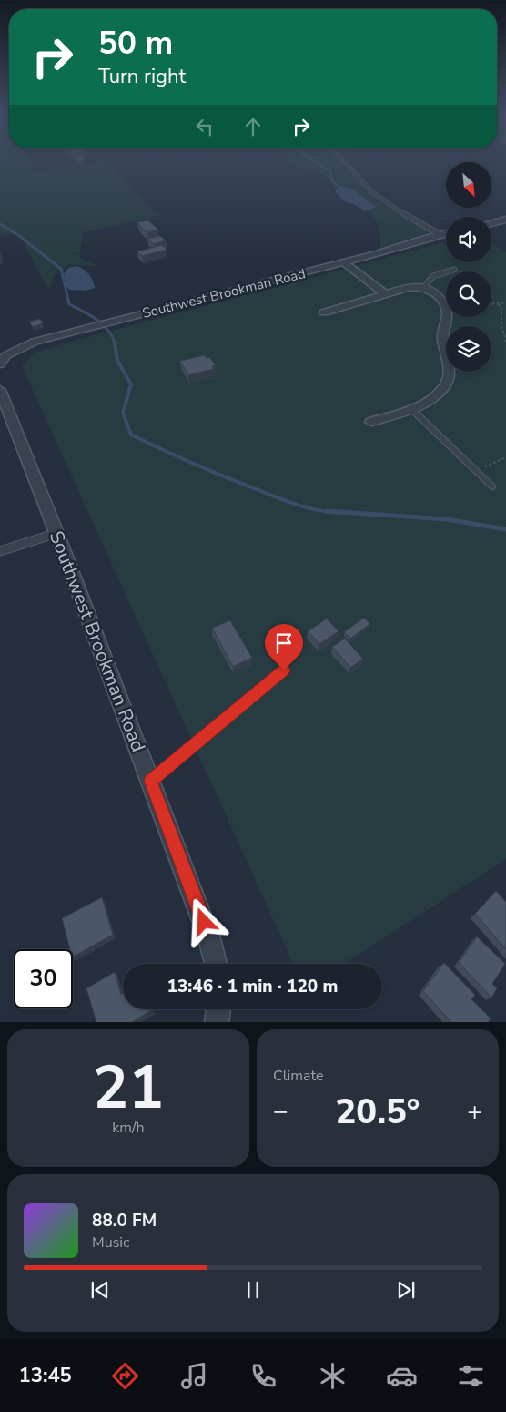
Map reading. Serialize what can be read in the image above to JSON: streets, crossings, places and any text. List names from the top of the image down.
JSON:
{
  "streets": {
    "street": ["Southwest Brookman Road"]
  },
  "north": "bottom right",
  "page": {
    "turn": ["50 m", "Turn right"],
    "limit": "30",
    "trip": "13:46 · 1 min · 120 m",
    "tile": [
      ["21", "km/h"],
      "Climate"
    ],
    "heat": ["−", "20.5°", "+"],
    "song": ["88.0 FM", "Music"],
    "tabs": "13:45"
  }
}
